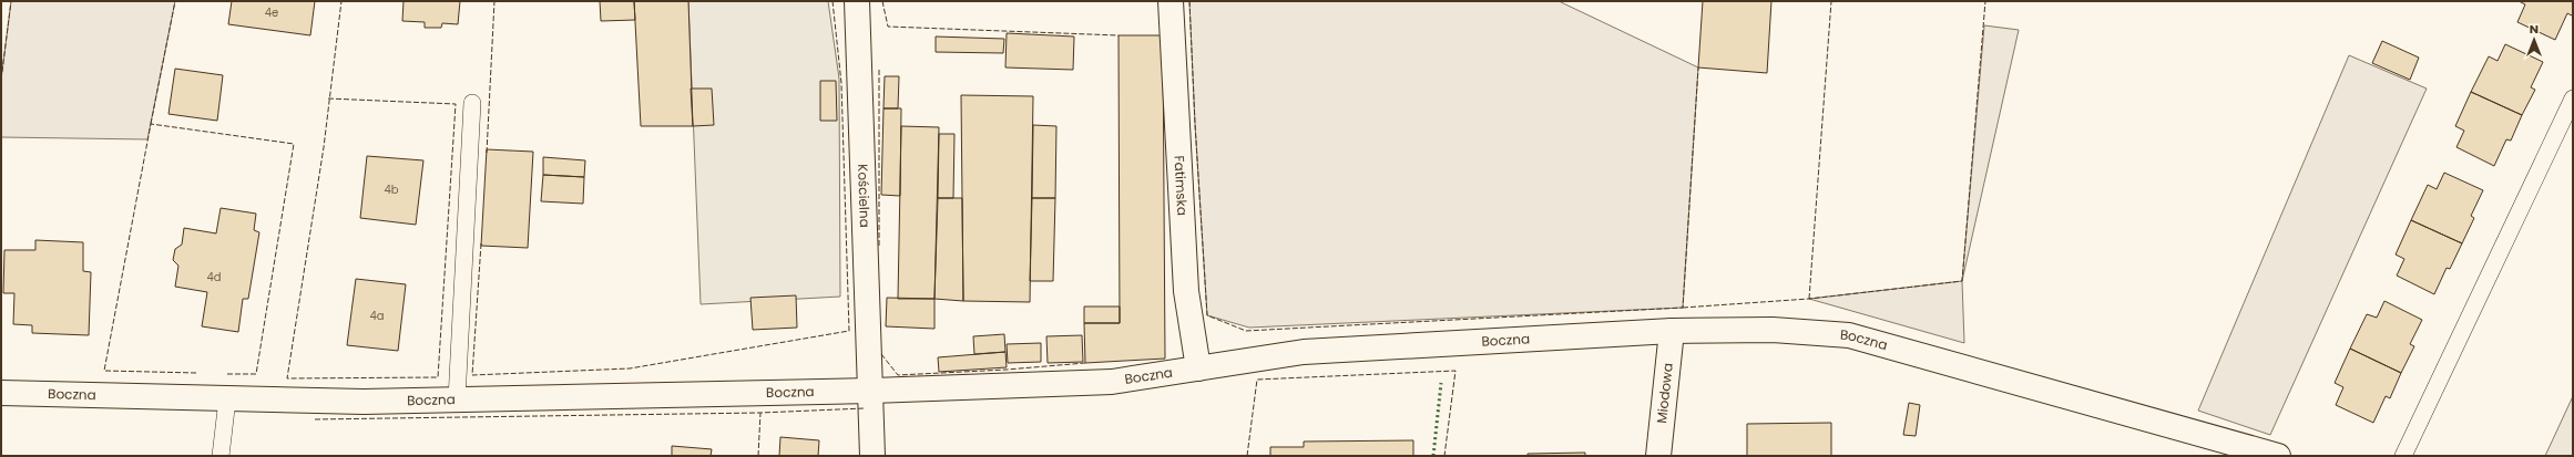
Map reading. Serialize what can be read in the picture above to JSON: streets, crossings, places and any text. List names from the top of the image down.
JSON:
{
  "streets": {
    "street": [
      "Fatimska",
      "Kościelna",
      "Boczna",
      "Miodowa"
    ]
  },
  "crossings": [
    ["Fatimska", "Boczna"],
    ["Kościelna", "Boczna"],
    ["Boczna", "Miodowa"]
  ],
  "house_numbers": [
    "4e",
    "4b",
    "4d",
    "4a"
  ],
  "north": "top"
}
